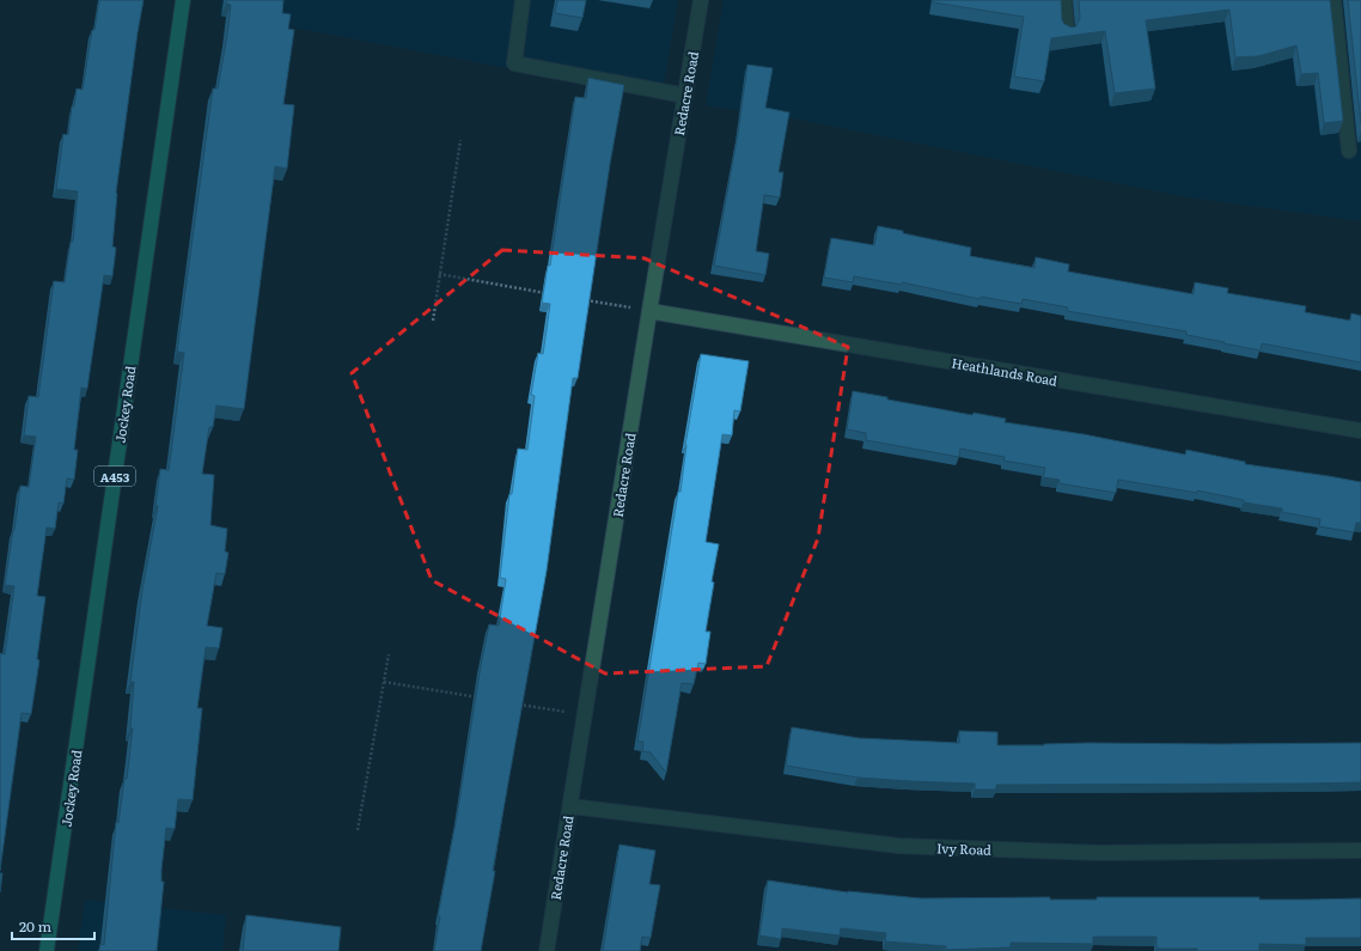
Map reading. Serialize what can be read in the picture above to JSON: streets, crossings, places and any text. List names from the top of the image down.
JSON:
{
  "streets": {
    "main road": ["Jockey Road", "A453"],
    "street": ["Redacre Road", "Heathlands Road", "Ivy Road"]
  },
  "crossings": [
    ["Redacre Road", "Heathlands Road"],
    ["Redacre Road", "Ivy Road"]
  ],
  "scale_bar": "20 m"
}
